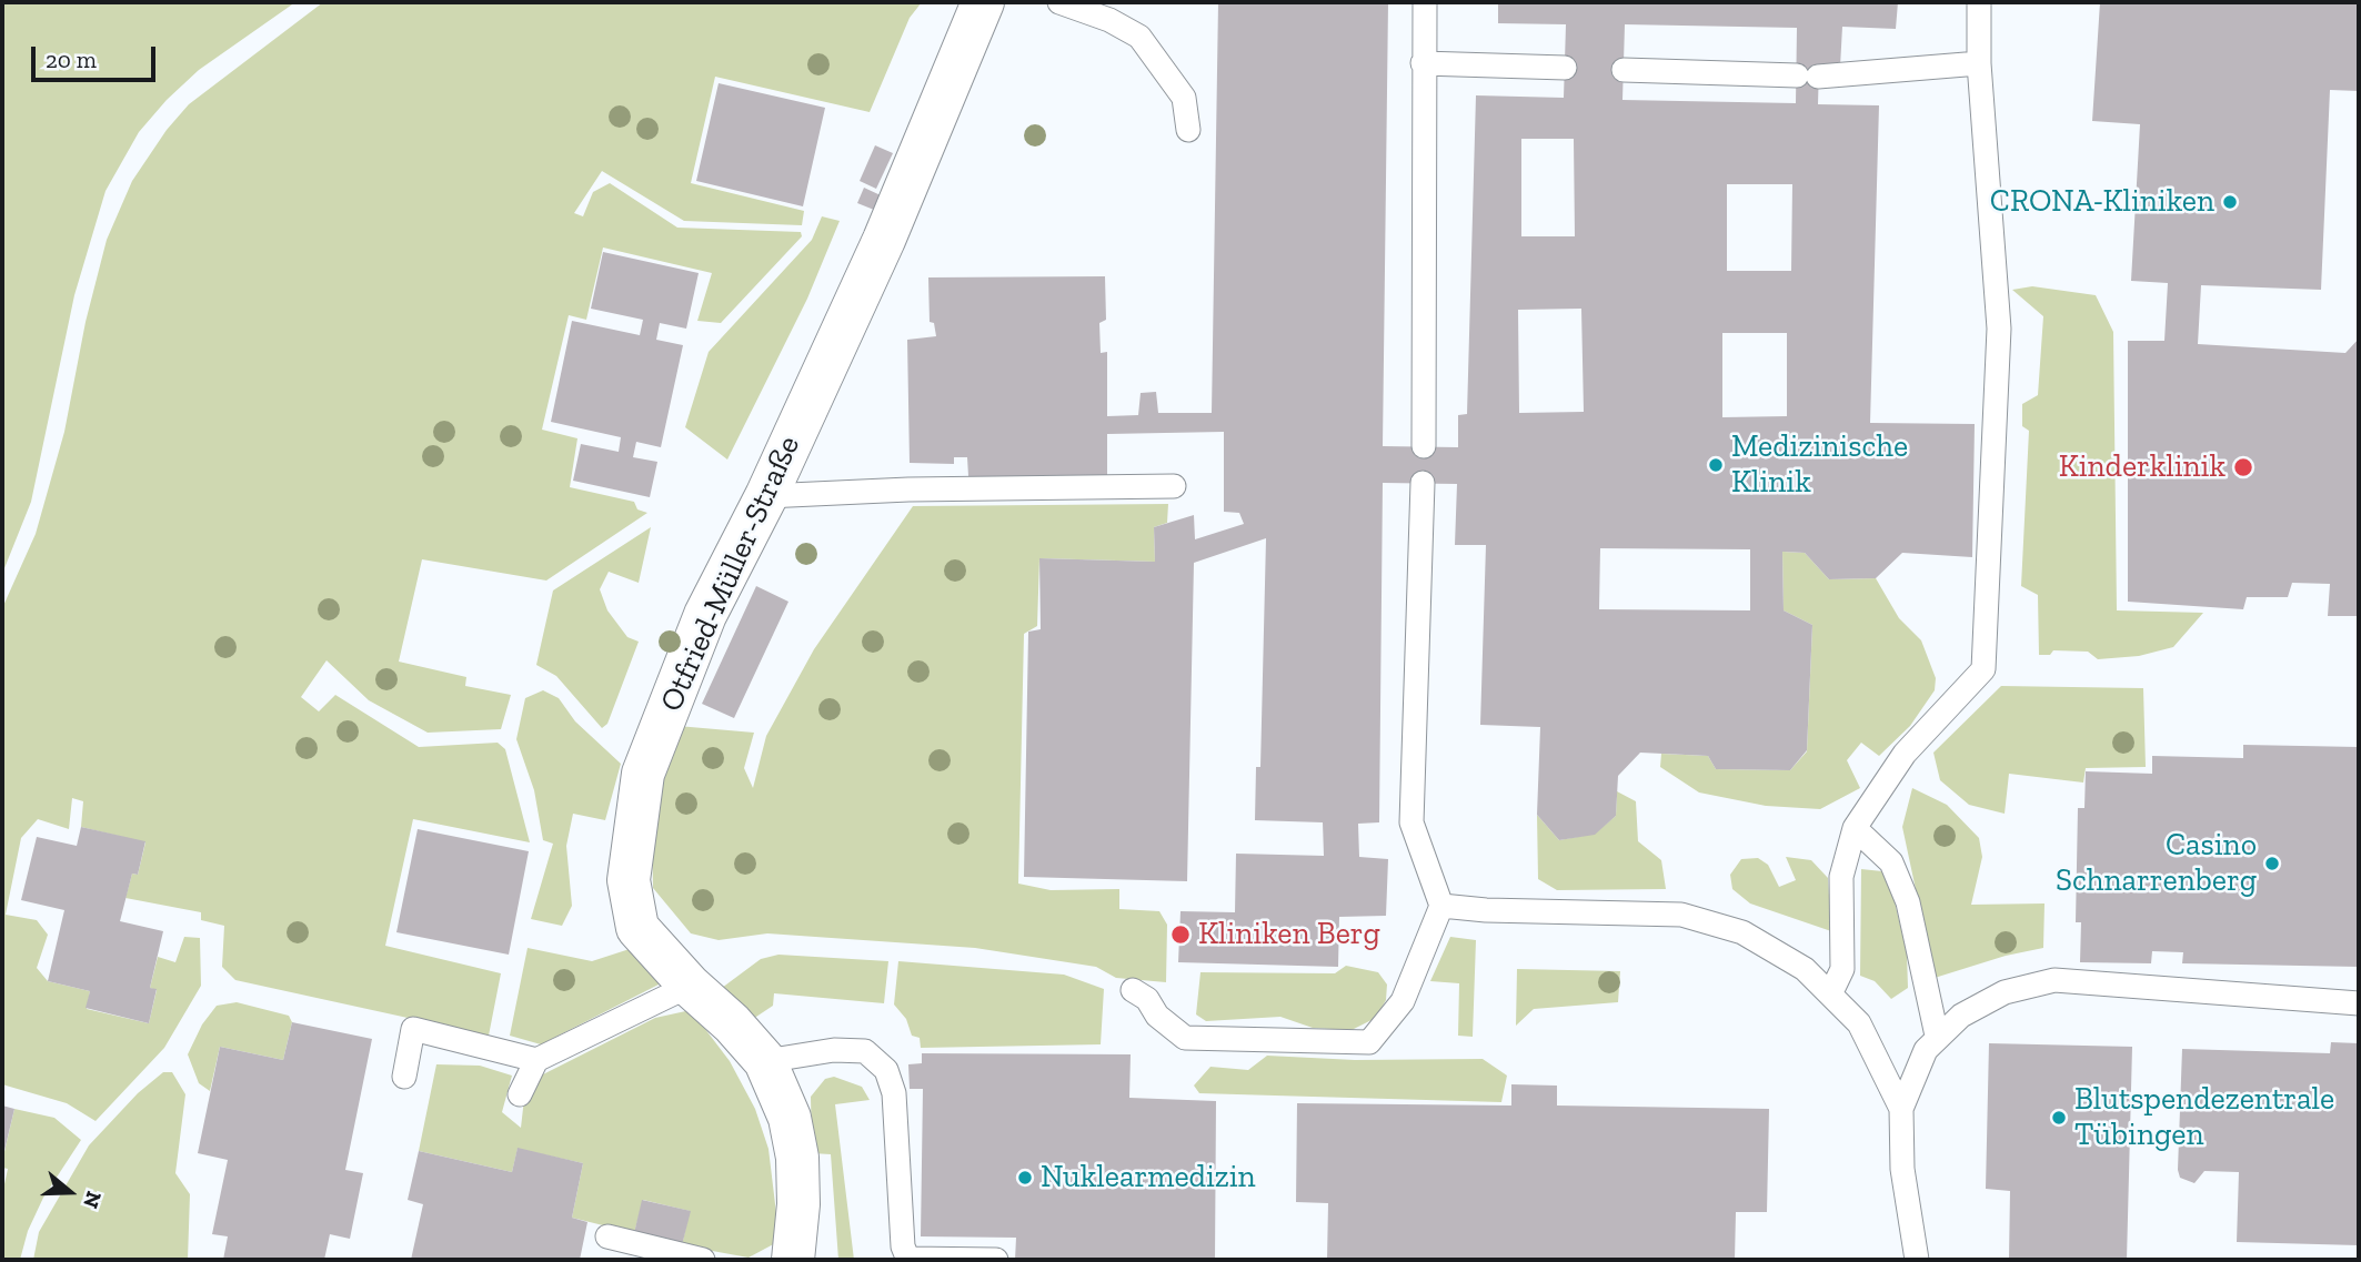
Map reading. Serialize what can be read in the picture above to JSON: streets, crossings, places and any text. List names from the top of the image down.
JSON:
{
  "streets": {
    "street": ["Otfried-Müller-Straße"]
  },
  "places": [
    "CRONA-Kliniken",
    "Medizinische Klinik",
    "Kinderklinik",
    "Casino Schnarrenberg",
    "Kliniken Berg",
    "Blutspendezentrale Tübingen",
    "Nuklearmedizin"
  ],
  "scale_bar": "20 m",
  "north": "right"
}
